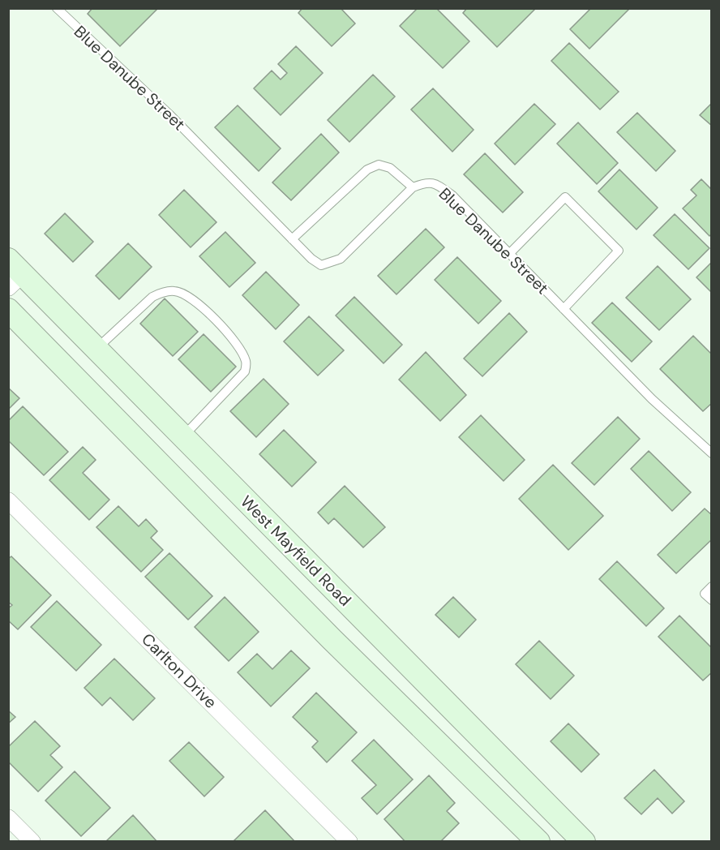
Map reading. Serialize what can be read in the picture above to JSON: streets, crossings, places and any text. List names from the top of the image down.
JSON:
{
  "streets": {
    "main road": ["West Mayfield Road"],
    "street": ["Carlton Drive"],
    "lane": ["Blue Danube Street"]
  }
}
